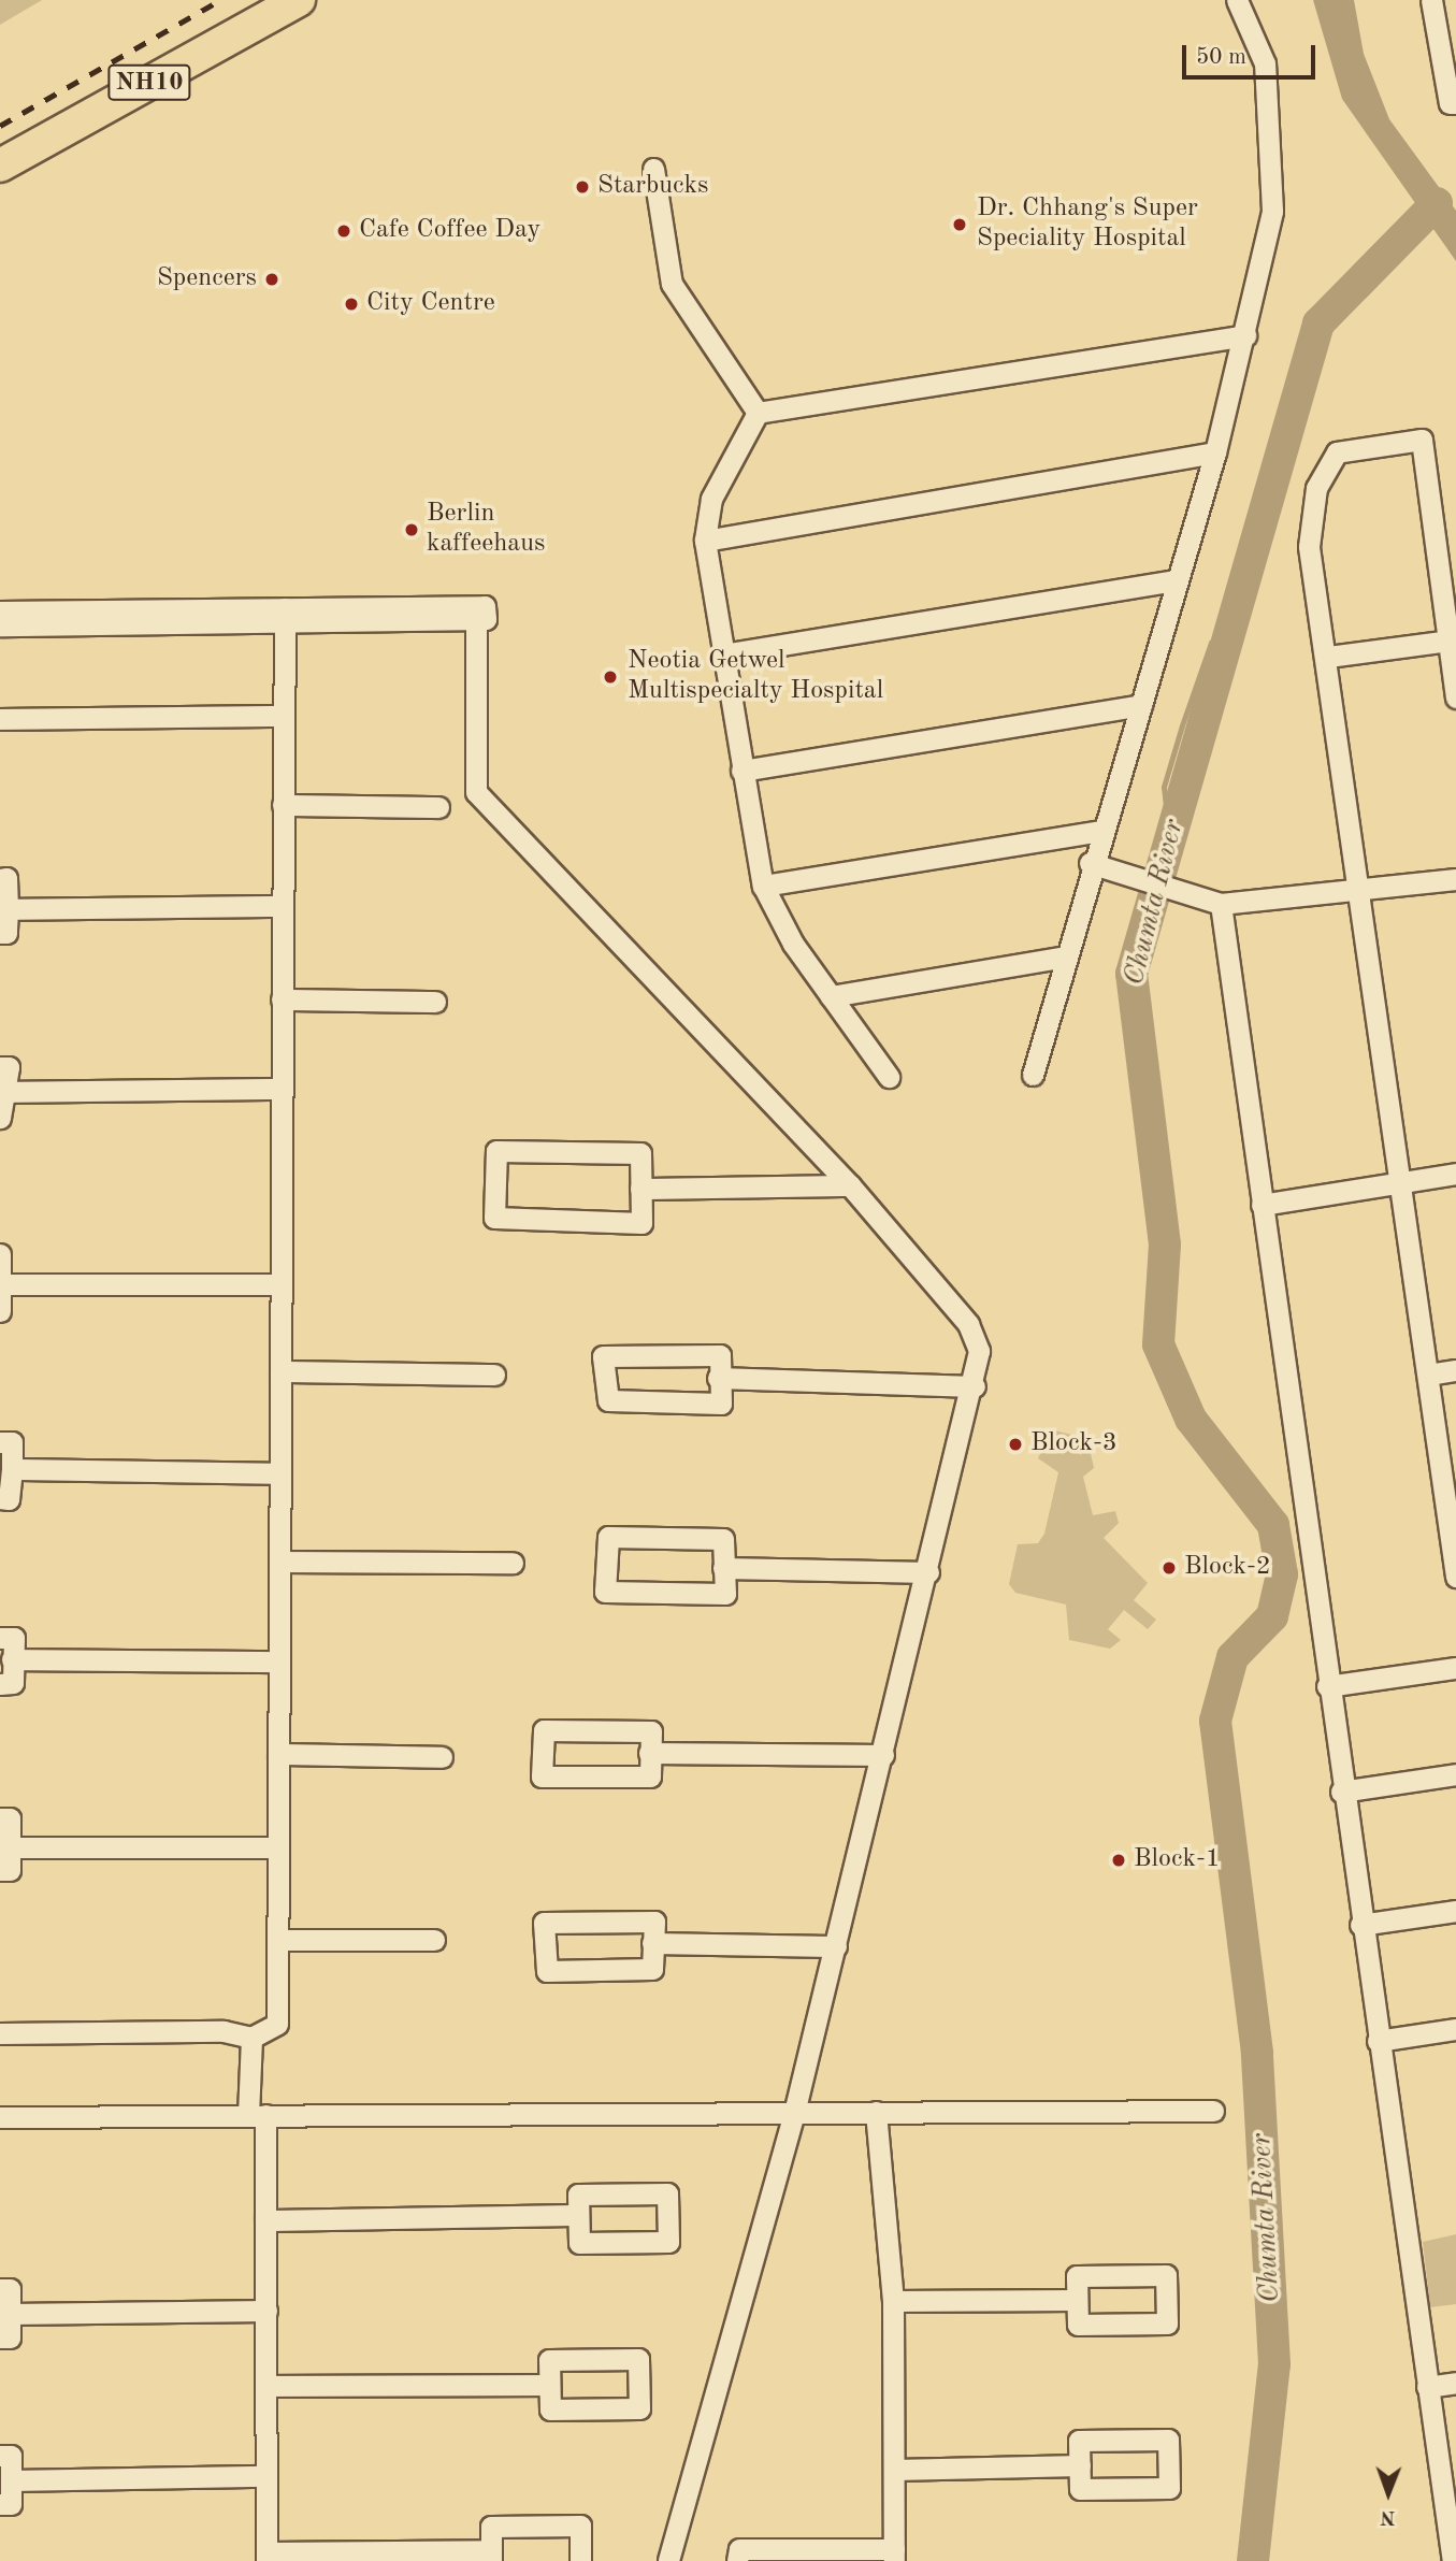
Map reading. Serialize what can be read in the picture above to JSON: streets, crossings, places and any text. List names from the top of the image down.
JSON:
{
  "streets": {
    "highway": ["NH10"]
  },
  "water": ["Chumta River"],
  "places": [
    "Starbucks",
    "Dr. Chhang's Super Speciality Hospital",
    "Cafe Coffee Day",
    "Spencers",
    "City Centre",
    "Berlin kaffeehaus",
    "Neotia Getwel Multispecialty Hospital",
    "Block-3",
    "Block-2",
    "Block-1"
  ],
  "scale_bar": "50 m",
  "north": "bottom"
}
